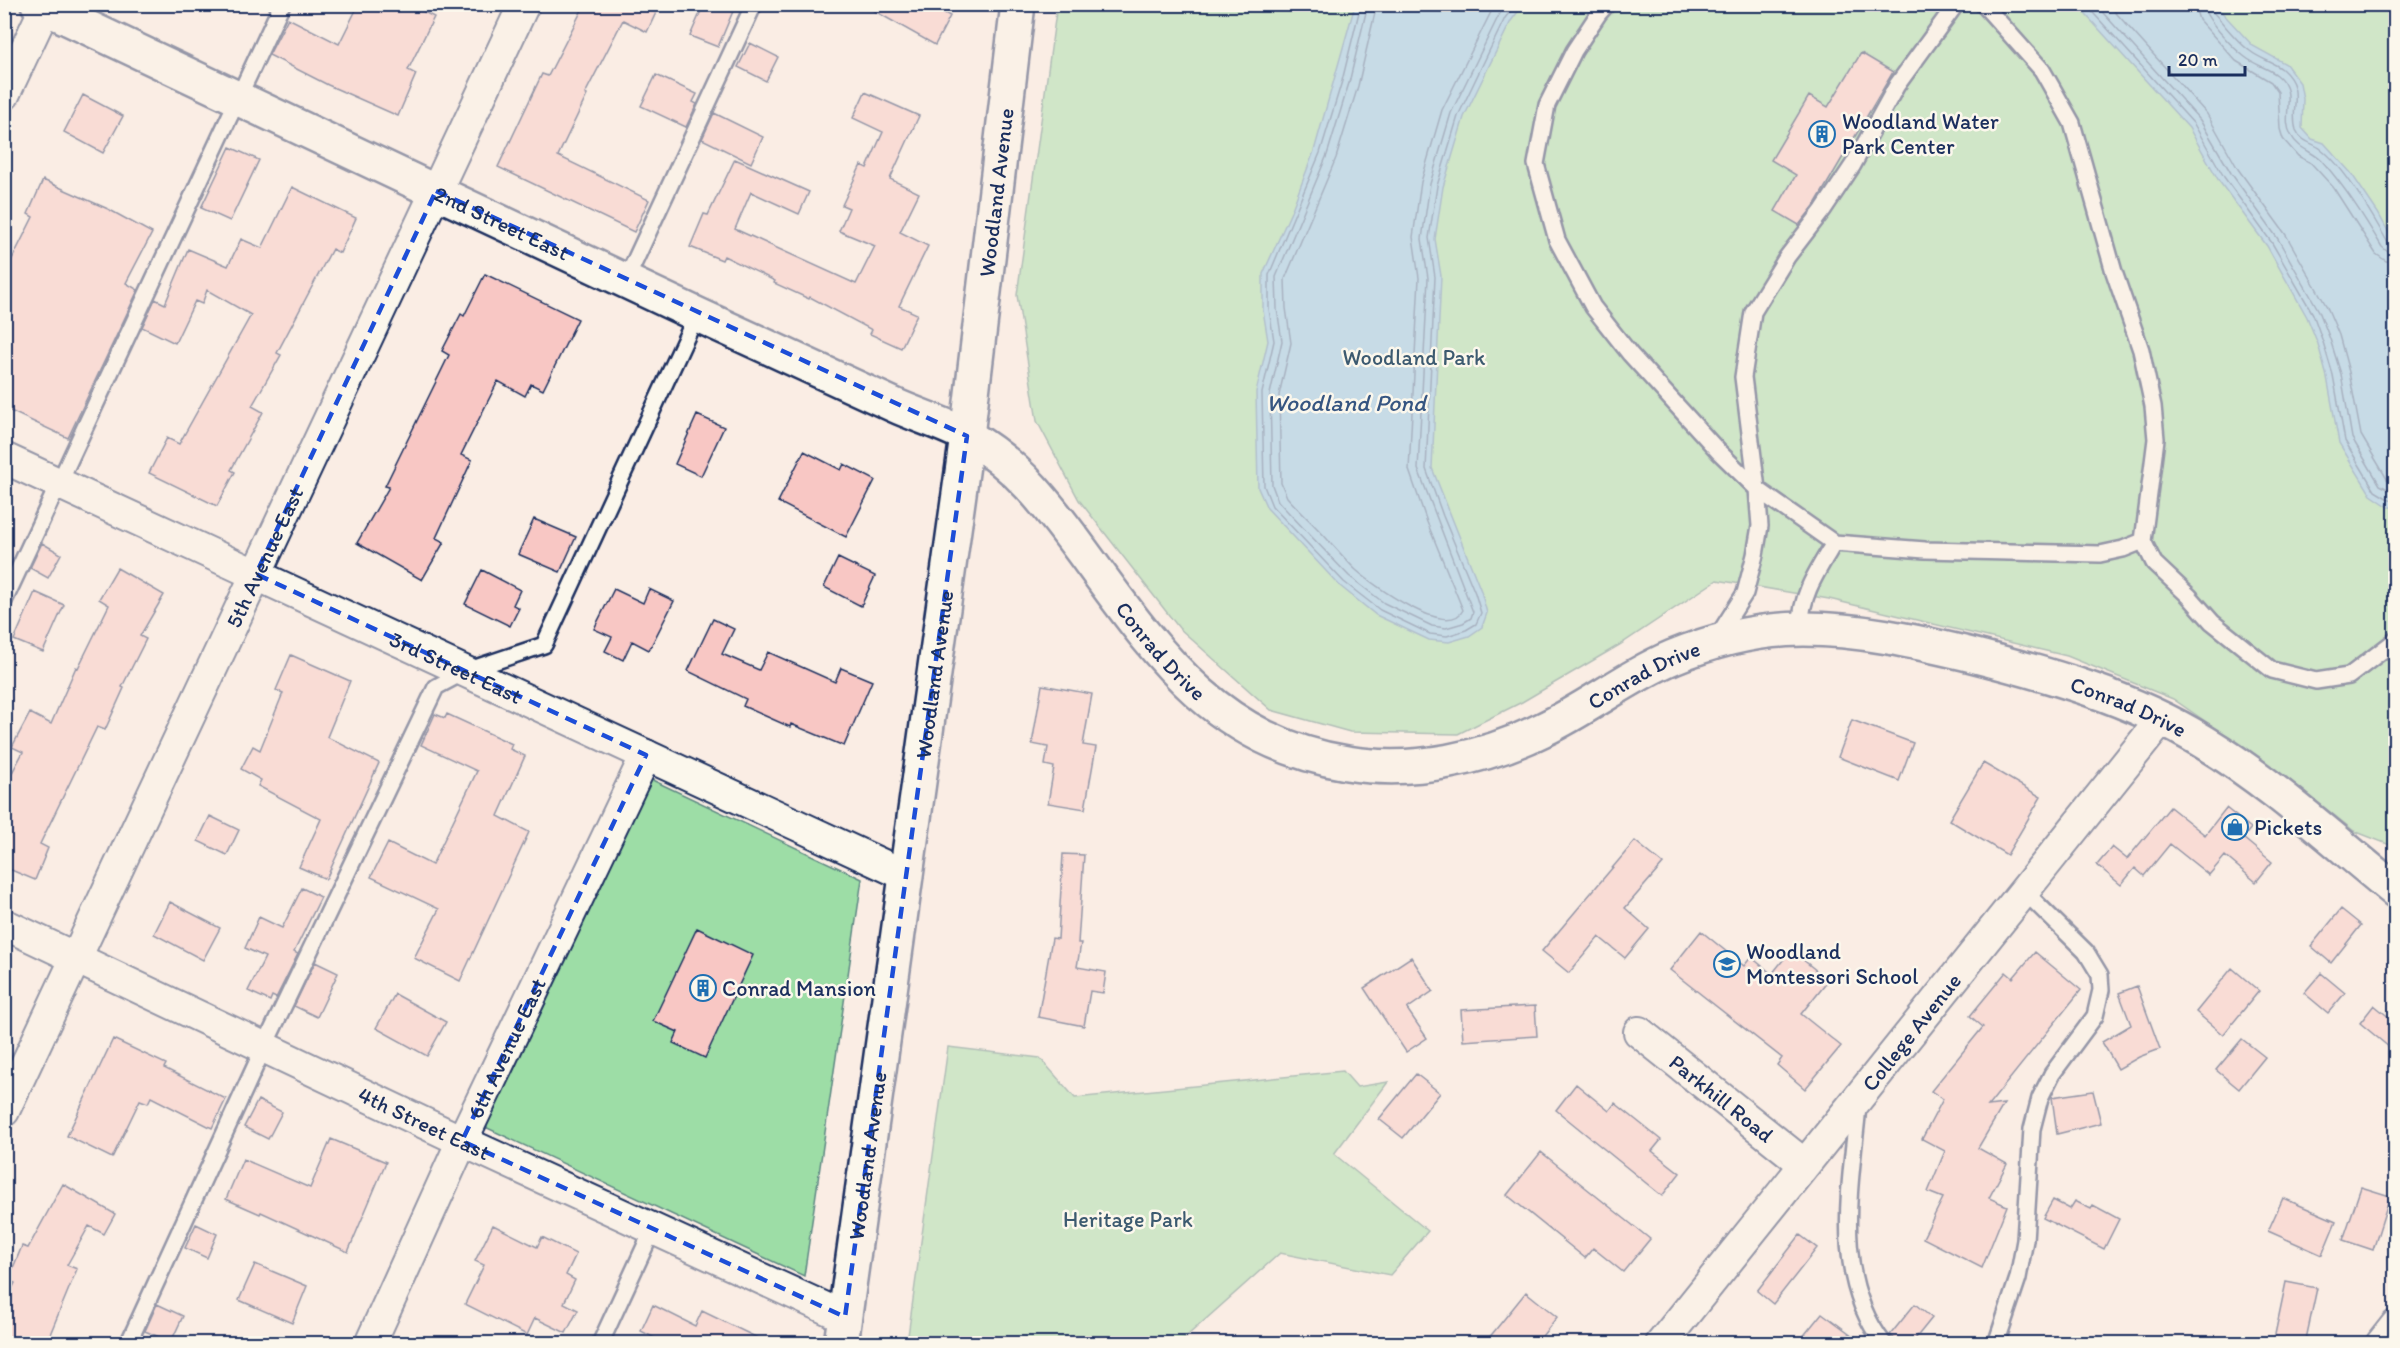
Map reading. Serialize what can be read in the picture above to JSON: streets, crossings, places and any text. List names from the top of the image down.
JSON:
{
  "streets": {
    "street": [
      "Woodland Avenue",
      "2nd Street East",
      "5th Avenue East",
      "Conrad Drive",
      "3rd Street East",
      "College Avenue",
      "6th Avenue East",
      "Parkhill Road",
      "4th Street East"
    ]
  },
  "crossings": [
    ["Woodland Avenue", "2nd Street East"],
    ["Woodland Avenue", "Conrad Drive"],
    ["Woodland Avenue", "3rd Street East"],
    ["Woodland Avenue", "4th Street East"],
    ["2nd Street East", "5th Avenue East"],
    ["2nd Street East", "Conrad Drive"],
    ["5th Avenue East", "3rd Street East"],
    ["5th Avenue East", "4th Street East"],
    ["Conrad Drive", "College Avenue"],
    ["3rd Street East", "6th Avenue East"],
    ["College Avenue", "Parkhill Road"],
    ["6th Avenue East", "4th Street East"]
  ],
  "water": ["Woodland Pond"],
  "parks": ["Woodland Park", "Heritage Park"],
  "places": {
    "building": ["Woodland Water Park Center", "Conrad Mansion"],
    "shop": ["Pickets"],
    "school or university": ["Woodland Montessori School"]
  },
  "scale_bar": "20 m"
}
